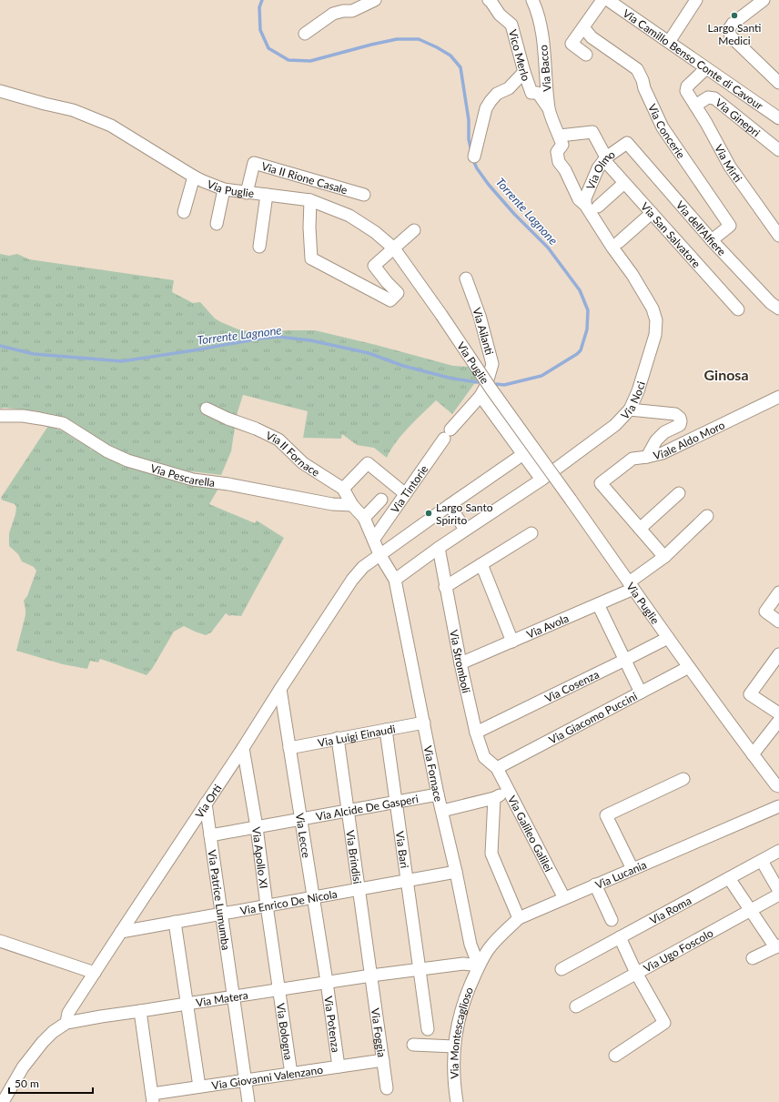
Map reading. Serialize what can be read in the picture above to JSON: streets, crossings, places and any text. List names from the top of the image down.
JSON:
{
  "streets": {
    "street": [
      "Vico Merlo",
      "Via Camillo Benso Conte di Cavour",
      "Via Bacco",
      "Via Ginepri",
      "Via Concerie",
      "Via Mirti",
      "Via Olmo",
      "Via II Rione Casale",
      "Via Puglie",
      "Via dell'Alfiere",
      "Via San Salvatore",
      "Via Ailanti",
      "Via Noci",
      "Viale Aldo Moro",
      "Via II Fornace",
      "Via Pescarella",
      "Via Tintorie",
      "Via Avola",
      "Via Stromboli",
      "Via Cosenza",
      "Via Giacomo Puccini",
      "Via Luigi Einaudi",
      "Via Fornace",
      "Via Orti",
      "Via Alcide De Gasperi",
      "Via Galileo Galilei",
      "Via Lecce",
      "Via Bari",
      "Via Brindisi",
      "Via Apollo XI",
      "Via Lucania",
      "Via Patrice Lumumba",
      "Via Enrico De Nicola",
      "Via Roma",
      "Via Ugo Foscolo",
      "Via Matera",
      "Via Potenza",
      "Via Bologna",
      "Via Foggia",
      "Via Montescaglioso",
      "Via Giovanni Valenzano"
    ]
  },
  "crossings": [
    ["Vico Merlo", "Via Bacco"],
    ["Via Camillo Benso Conte di Cavour", "Via Mirti"],
    ["Via Bacco", "Via San Salvatore"],
    ["Via Bacco", "Via Noci"],
    ["Via Ginepri", "Via Mirti"],
    ["Via Concerie", "Via dell'Alfiere"],
    ["Via Olmo", "Via dell'Alfiere"],
    ["Via Olmo", "Via San Salvatore"],
    ["Via Olmo", "Via Noci"],
    ["Via II Rione Casale", "Via Puglie"],
    ["Via Puglie", "Via Avola"],
    ["Via Puglie", "Via Cosenza"],
    ["Via Puglie", "Via Giacomo Puccini"],
    ["Via San Salvatore", "Via Noci"],
    ["Via Ailanti", "Via Tintorie"],
    ["Via Noci", "Via Stromboli"],
    ["Via Noci", "Via Fornace"],
    ["Via II Fornace", "Via Pescarella"],
    ["Via II Fornace", "Via Tintorie"],
    ["Via II Fornace", "Via Fornace"],
    ["Via II Fornace", "Via Orti"],
    ["Via Avola", "Via Stromboli"],
    ["Via Stromboli", "Via Cosenza"],
    ["Via Stromboli", "Via Giacomo Puccini"],
    ["Via Stromboli", "Via Galileo Galilei"],
    ["Via Giacomo Puccini", "Via Galileo Galilei"],
    ["Via Luigi Einaudi", "Via Fornace"],
    ["Via Luigi Einaudi", "Via Lecce"],
    ["Via Luigi Einaudi", "Via Bari"],
    ["Via Luigi Einaudi", "Via Brindisi"],
    ["Via Fornace", "Via Orti"],
    ["Via Fornace", "Via Alcide De Gasperi"],
    ["Via Fornace", "Via Lucania"],
    ["Via Fornace", "Via Enrico De Nicola"],
    ["Via Fornace", "Via Matera"],
    ["Via Fornace", "Via Montescaglioso"],
    ["Via Orti", "Via Lecce"],
    ["Via Orti", "Via Apollo XI"],
    ["Via Orti", "Via Patrice Lumumba"],
    ["Via Orti", "Via Enrico De Nicola"],
    ["Via Orti", "Via Matera"],
    ["Via Alcide De Gasperi", "Via Lecce"],
    ["Via Alcide De Gasperi", "Via Bari"],
    ["Via Alcide De Gasperi", "Via Brindisi"],
    ["Via Alcide De Gasperi", "Via Apollo XI"],
    ["Via Alcide De Gasperi", "Via Patrice Lumumba"],
    ["Via Galileo Galilei", "Via Lucania"],
    ["Via Lecce", "Via Enrico De Nicola"],
    ["Via Lecce", "Via Matera"],
    ["Via Lecce", "Via Potenza"],
    ["Via Bari", "Via Enrico De Nicola"],
    ["Via Bari", "Via Matera"],
    ["Via Brindisi", "Via Enrico De Nicola"],
    ["Via Brindisi", "Via Matera"],
    ["Via Brindisi", "Via Foggia"],
    ["Via Apollo XI", "Via Enrico De Nicola"],
    ["Via Apollo XI", "Via Matera"],
    ["Via Apollo XI", "Via Bologna"],
    ["Via Lucania", "Via Matera"],
    ["Via Lucania", "Via Montescaglioso"],
    ["Via Patrice Lumumba", "Via Enrico De Nicola"],
    ["Via Patrice Lumumba", "Via Matera"],
    ["Via Patrice Lumumba", "Via Giovanni Valenzano"],
    ["Via Matera", "Via Potenza"],
    ["Via Matera", "Via Bologna"],
    ["Via Matera", "Via Foggia"],
    ["Via Matera", "Via Montescaglioso"],
    ["Via Potenza", "Via Giovanni Valenzano"],
    ["Via Bologna", "Via Giovanni Valenzano"],
    ["Via Foggia", "Via Giovanni Valenzano"]
  ],
  "districts": ["Ginosa"],
  "water": ["Torrente Lagnone"],
  "places": ["Largo Santi Medici", "Largo Santo Spirito"],
  "scale_bar": "50 m"
}
